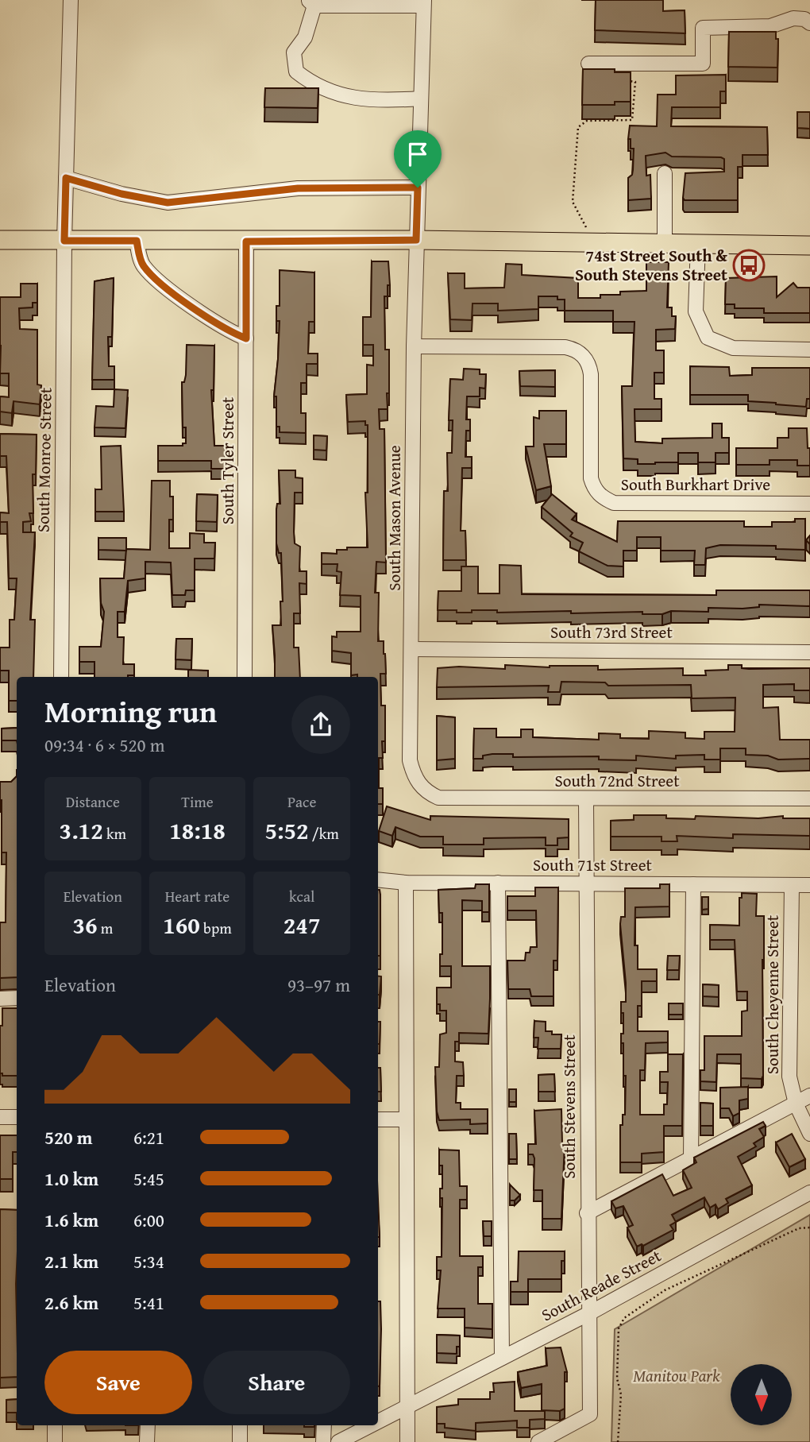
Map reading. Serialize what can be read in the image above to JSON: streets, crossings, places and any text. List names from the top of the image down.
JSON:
{
  "streets": {
    "street": [
      "South Monroe Street",
      "South Tyler Street",
      "South Burkhart Drive",
      "South Mason Avenue",
      "South 73rd Street",
      "South 72nd Street",
      "South 71st Street",
      "South Cheyenne Street",
      "South Stevens Street",
      "South Reade Street"
    ]
  },
  "crossings": [
    ["South Burkhart Drive", "South Mason Avenue"],
    ["South Mason Avenue", "South 73rd Street"],
    ["South Mason Avenue", "South 72nd Street"],
    ["South 72nd Street", "South Stevens Street"],
    ["South 71st Street", "South Cheyenne Street"],
    ["South 71st Street", "South Stevens Street"],
    ["South Stevens Street", "South Reade Street"]
  ],
  "parks": ["Manitou Park"],
  "places": {
    "bus stop": ["74st Street South & South Stevens Street"]
  },
  "north": "bottom",
  "page": {
    "heading": ["Morning run", "09:34 · 6 × 520 m"],
    "stats": [
      ["Distance", "3.12 km"],
      ["Time", "18:18"],
      ["Pace", "5:52 /km"],
      ["Elevation", "36 m"],
      ["Heart rate", "160 bpm"],
      ["kcal", "247"]
    ],
    "chart": ["Elevation", "93–97 m"],
    "list": [
      {
        "name": "520 m",
        "note": "6:21"
      },
      {
        "name": "1.0 km",
        "note": "5:45"
      },
      {
        "name": "1.6 km",
        "note": "6:00"
      },
      {
        "name": "2.1 km",
        "note": "5:34"
      },
      {
        "name": "2.6 km",
        "note": "5:41"
      }
    ],
    "buttons": ["Save", "Share"]
  }
}
